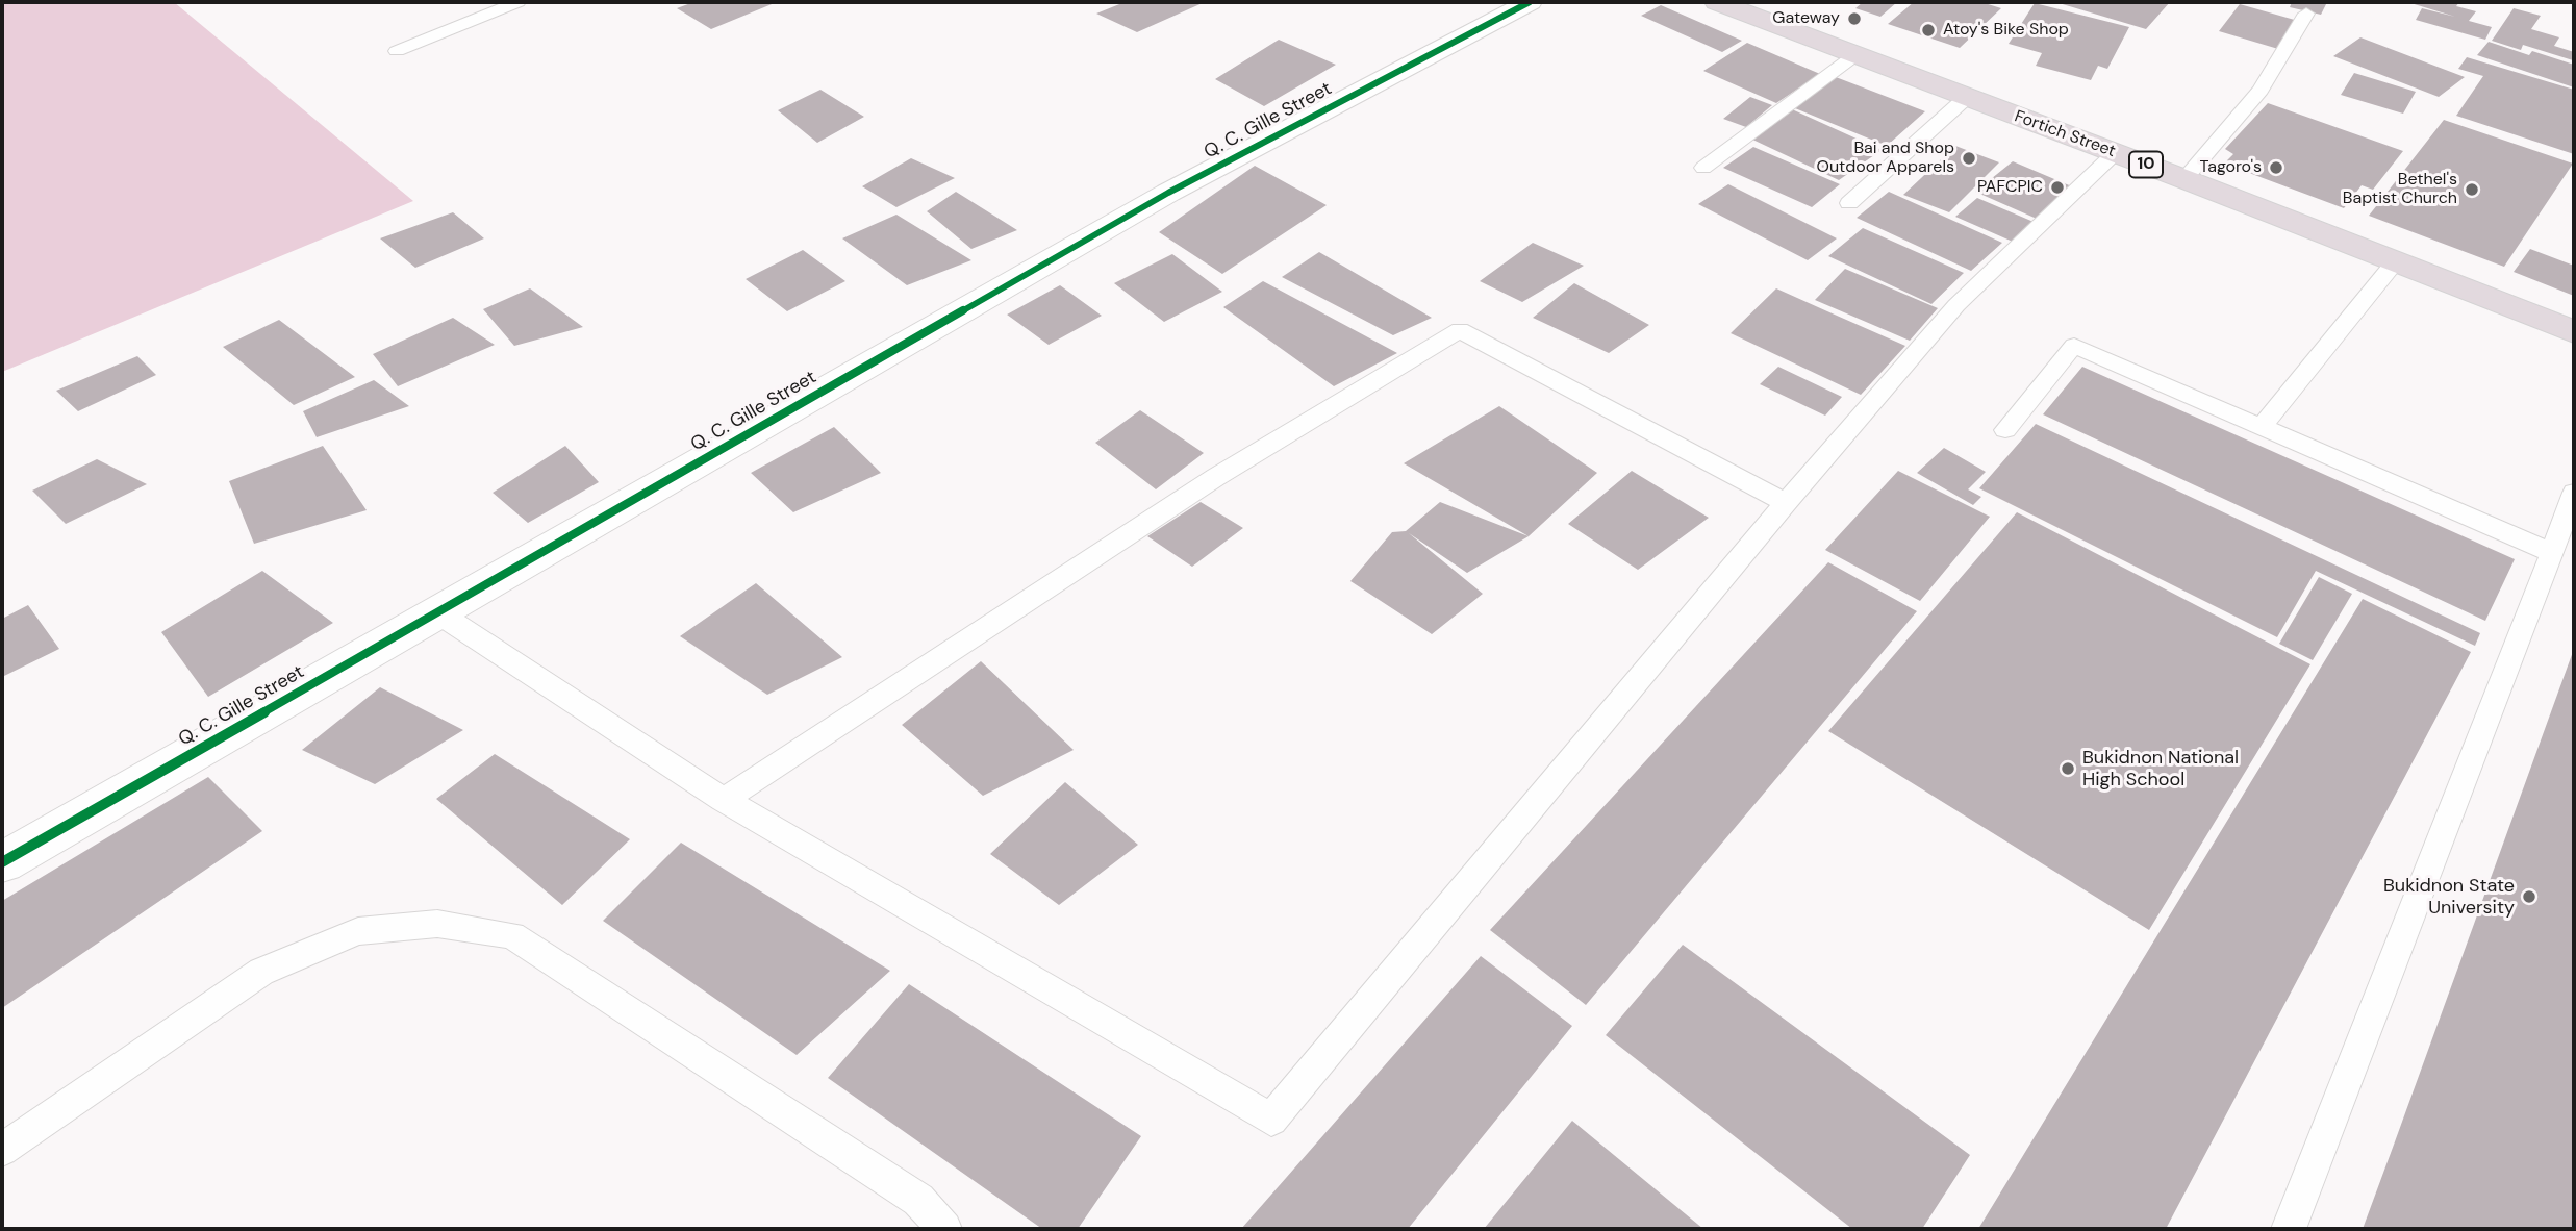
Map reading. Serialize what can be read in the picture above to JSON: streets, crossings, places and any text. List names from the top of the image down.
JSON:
{
  "streets": {
    "highway": ["Fortich Street", "10"],
    "street": ["Q. C. Gille Street"]
  },
  "places": [
    "Gateway",
    "Atoy's Bike Shop",
    "Bai and Shop Outdoor Apparels",
    "Tagoro's",
    "PAFCPIC",
    "Bethel's Baptist Church",
    "Bukidnon National High School",
    "Bukidnon State University"
  ]
}
